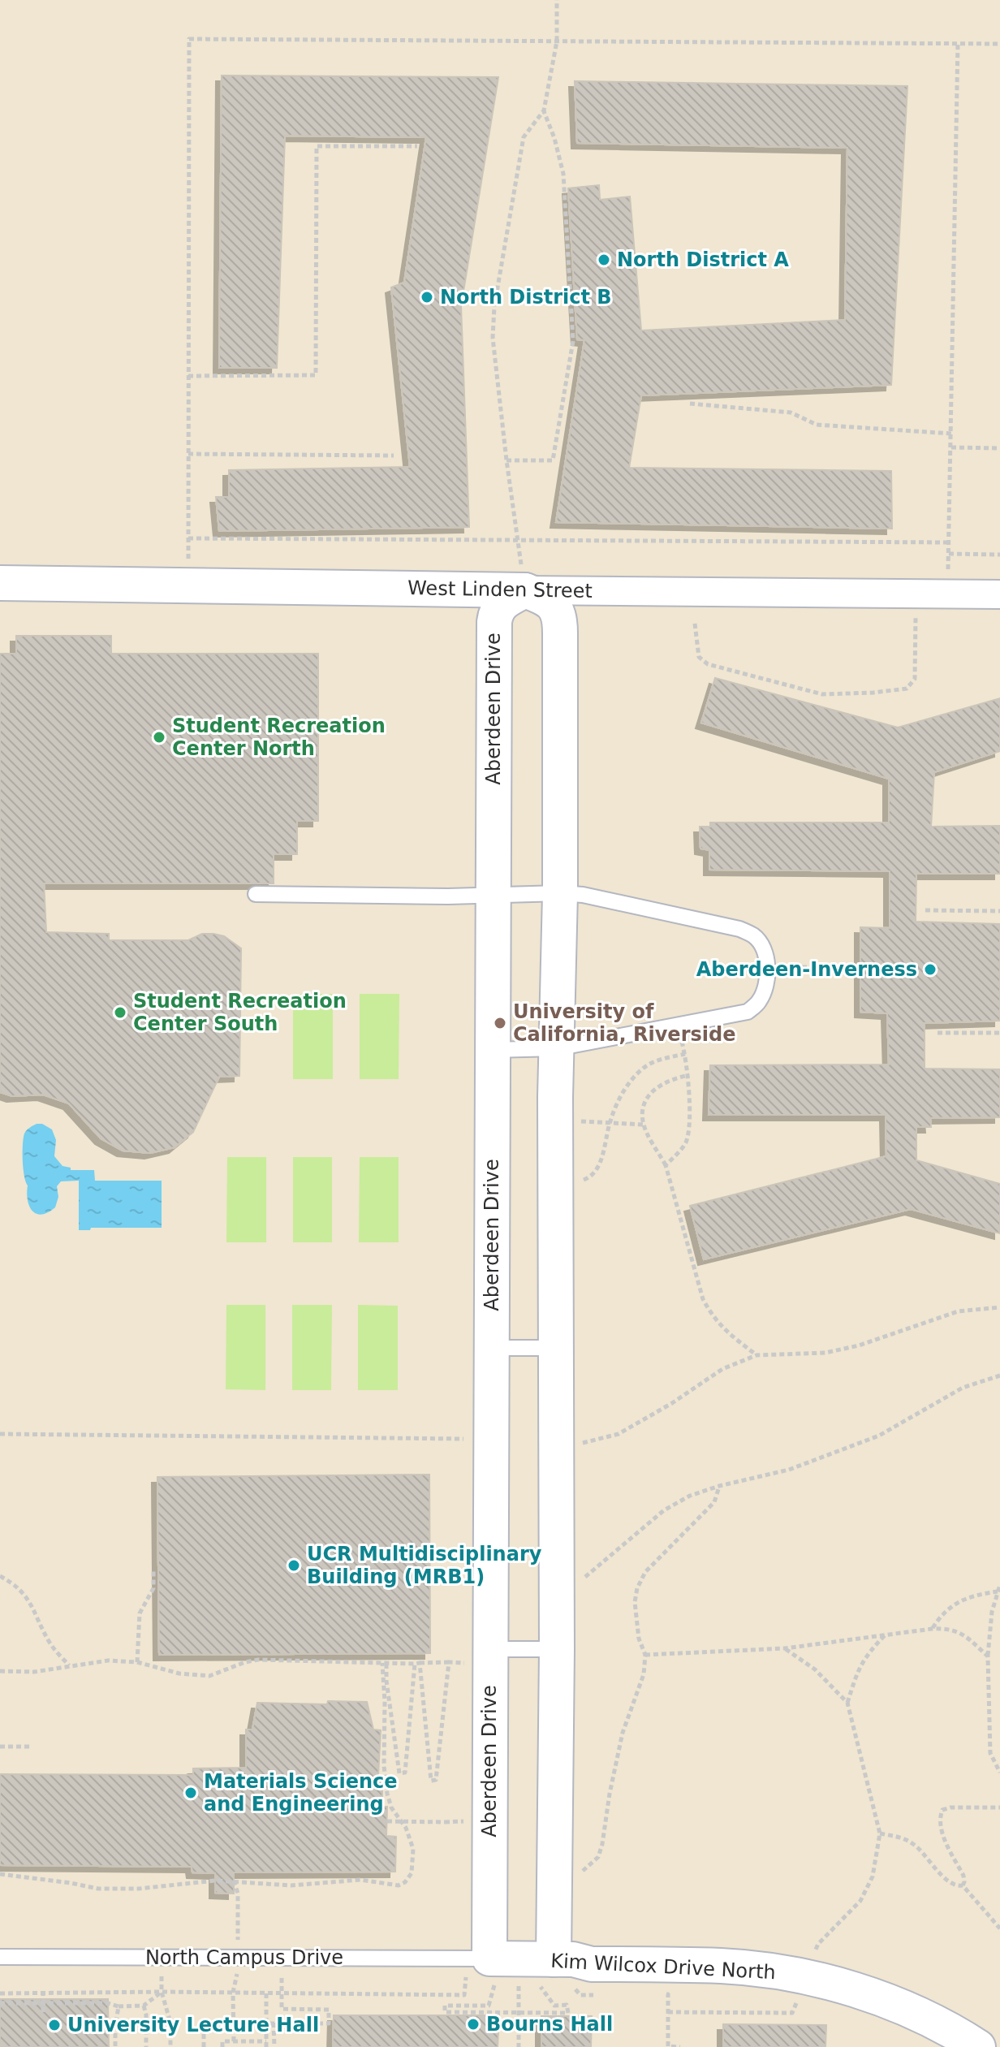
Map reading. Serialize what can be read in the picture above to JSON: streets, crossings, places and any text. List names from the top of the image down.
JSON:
{
  "streets": {
    "street": ["West Linden Street", "Aberdeen Drive", "Kim Wilcox Drive North"],
    "lane": ["North Campus Drive"]
  },
  "crossings": [
    ["West Linden Street", "Aberdeen Drive"],
    ["Aberdeen Drive", "North Campus Drive"],
    ["Aberdeen Drive", "Kim Wilcox Drive North"],
    ["North Campus Drive", "Kim Wilcox Drive North"]
  ],
  "places": [
    "North District A",
    "North District B",
    "Student Recreation Center North",
    "Aberdeen-Inverness",
    "Student Recreation Center South",
    "University of California, Riverside",
    "UCR Multidisciplinary Building (MRB1)",
    "Materials Science and Engineering",
    "Bourns Hall",
    "University Lecture Hall"
  ]
}
